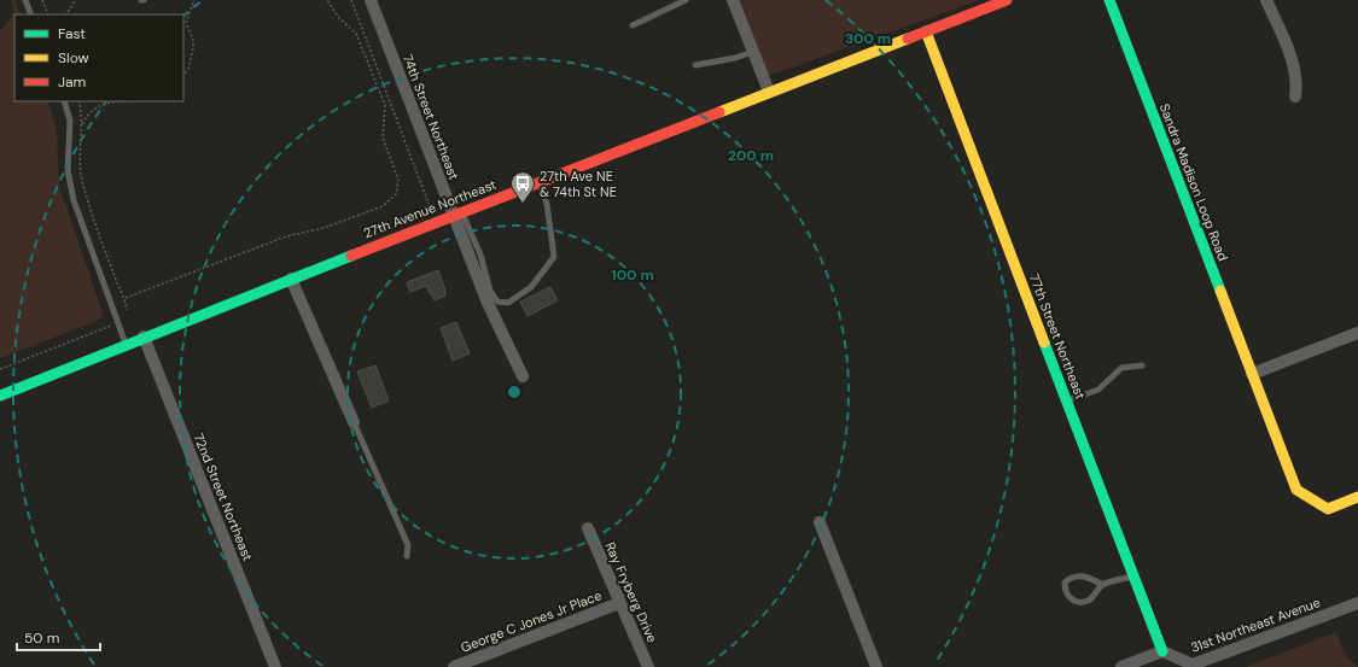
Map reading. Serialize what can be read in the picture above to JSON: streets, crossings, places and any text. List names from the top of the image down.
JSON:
{
  "streets": {
    "street": [
      "74th Street Northeast",
      "Sandra Madison Loop Road",
      "27th Avenue Northeast",
      "77th Street Northeast",
      "72nd Street Northeast",
      "Ray Fryberg Drive",
      "George C Jones Jr Place",
      "31st Northeast Avenue"
    ]
  },
  "crossings": [
    ["74th Street Northeast", "27th Avenue Northeast"],
    ["27th Avenue Northeast", "77th Street Northeast"],
    ["27th Avenue Northeast", "72nd Street Northeast"],
    ["77th Street Northeast", "31st Northeast Avenue"],
    ["Ray Fryberg Drive", "George C Jones Jr Place"]
  ],
  "places": {
    "bus stop": ["27th Ave NE & 74th St NE"]
  },
  "legend": ["Fast", "Slow", "Jam"],
  "scale_bar": "50 m",
  "rings": ["300 m", "200 m", "100 m"]
}
